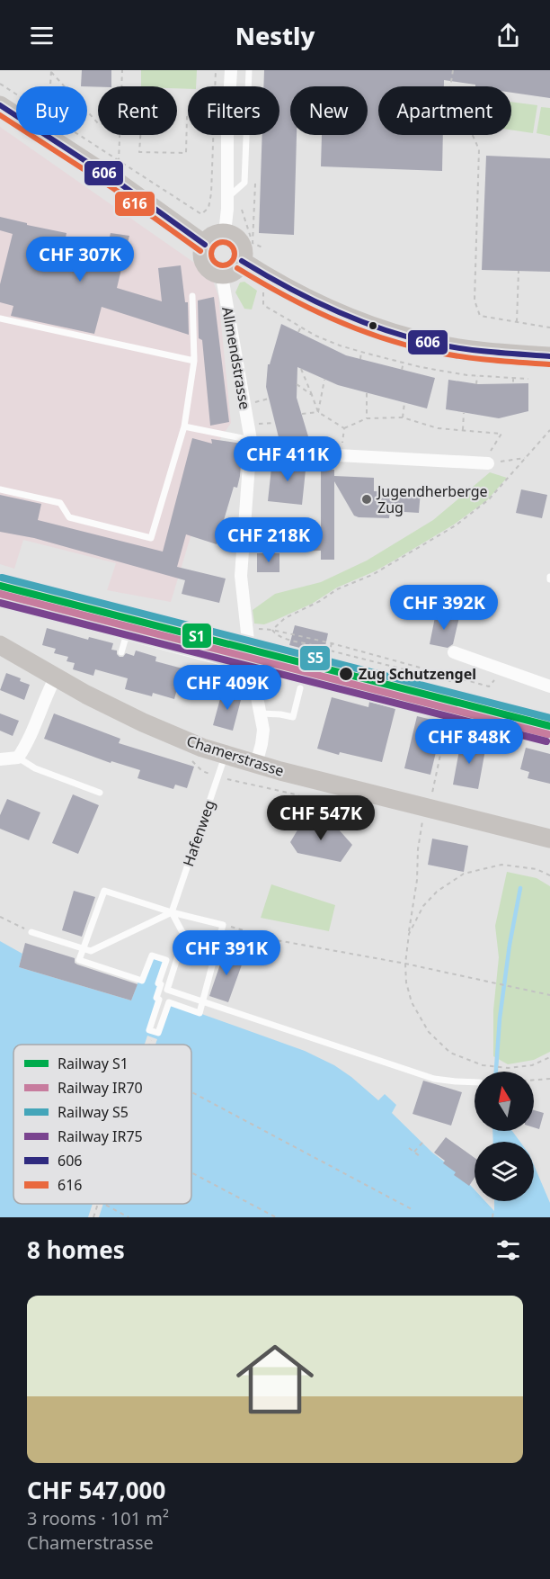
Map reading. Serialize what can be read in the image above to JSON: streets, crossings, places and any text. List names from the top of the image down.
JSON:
{
  "streets": {
    "main road": ["Chamerstrasse"],
    "street": ["Allmendstrasse"],
    "lane": ["Hafenweg"]
  },
  "crossings": [
    ["Allmendstrasse", "Chamerstrasse"],
    ["Chamerstrasse", "Hafenweg"]
  ],
  "places": ["Jugendherberge Zug", "Zug Schutzengel"],
  "lines": [
    "transit line 606",
    "transit line 616",
    "rail line S5",
    "rail line S1",
    "rail line IR70",
    "rail line IR75"
  ],
  "legend": [
    "Railway S1",
    "Railway IR70",
    "Railway S5",
    "Railway IR75",
    "606",
    "616"
  ],
  "north": "top",
  "page": {
    "header": "Nestly",
    "chip": [
      "Buy",
      "Rent",
      "Filters",
      "New",
      "Apartment"
    ],
    "price": [
      "CHF 307K",
      "CHF 411K",
      "CHF 218K",
      "CHF 392K",
      "CHF 409K",
      "CHF 848K",
      "CHF 547K",
      "CHF 391K"
    ],
    "heading": "8 homes",
    "list": [
      {
        "name": "CHF 547,000",
        "note": "3 rooms · 101 m² · Chamerstrasse"
      }
    ]
  }
}
